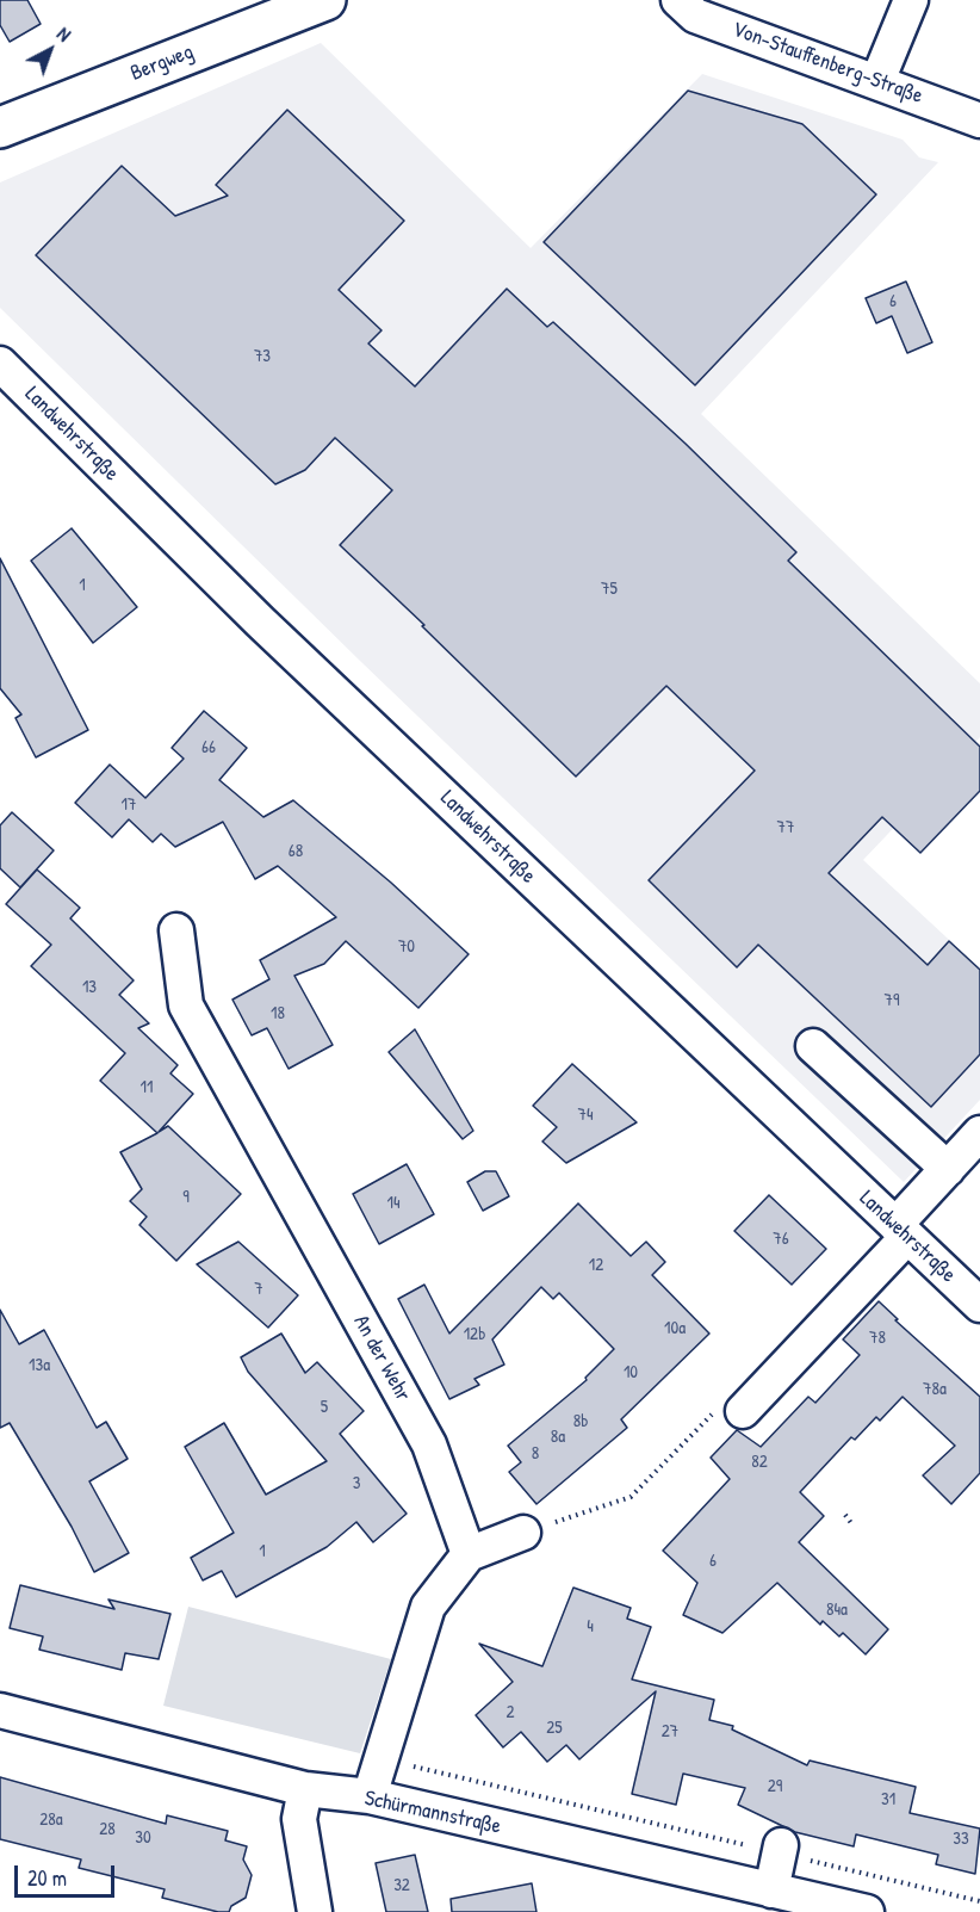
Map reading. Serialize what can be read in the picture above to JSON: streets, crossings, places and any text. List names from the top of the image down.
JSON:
{
  "streets": {
    "main road": ["Bergweg"],
    "street": [
      "Von-Stauffenberg-Straße",
      "Landwehrstraße",
      "An der Wehr",
      "Schürmannstraße"
    ]
  },
  "house_numbers": [
    "6",
    "73",
    "1",
    "75",
    "66",
    "17",
    "77",
    "68",
    "70",
    "13",
    "79",
    "18",
    "11",
    "74",
    "9",
    "14",
    "76",
    "12",
    "7",
    "10a",
    "12b",
    "78",
    "13a",
    "10",
    "78a",
    "5",
    "8b",
    "8a",
    "8",
    "82",
    "3",
    "1",
    "6",
    "84a",
    "4",
    "2",
    "25",
    "27",
    "29",
    "31",
    "28a",
    "28",
    "30",
    "33",
    "32"
  ],
  "scale_bar": "20 m",
  "north": "top right"
}
